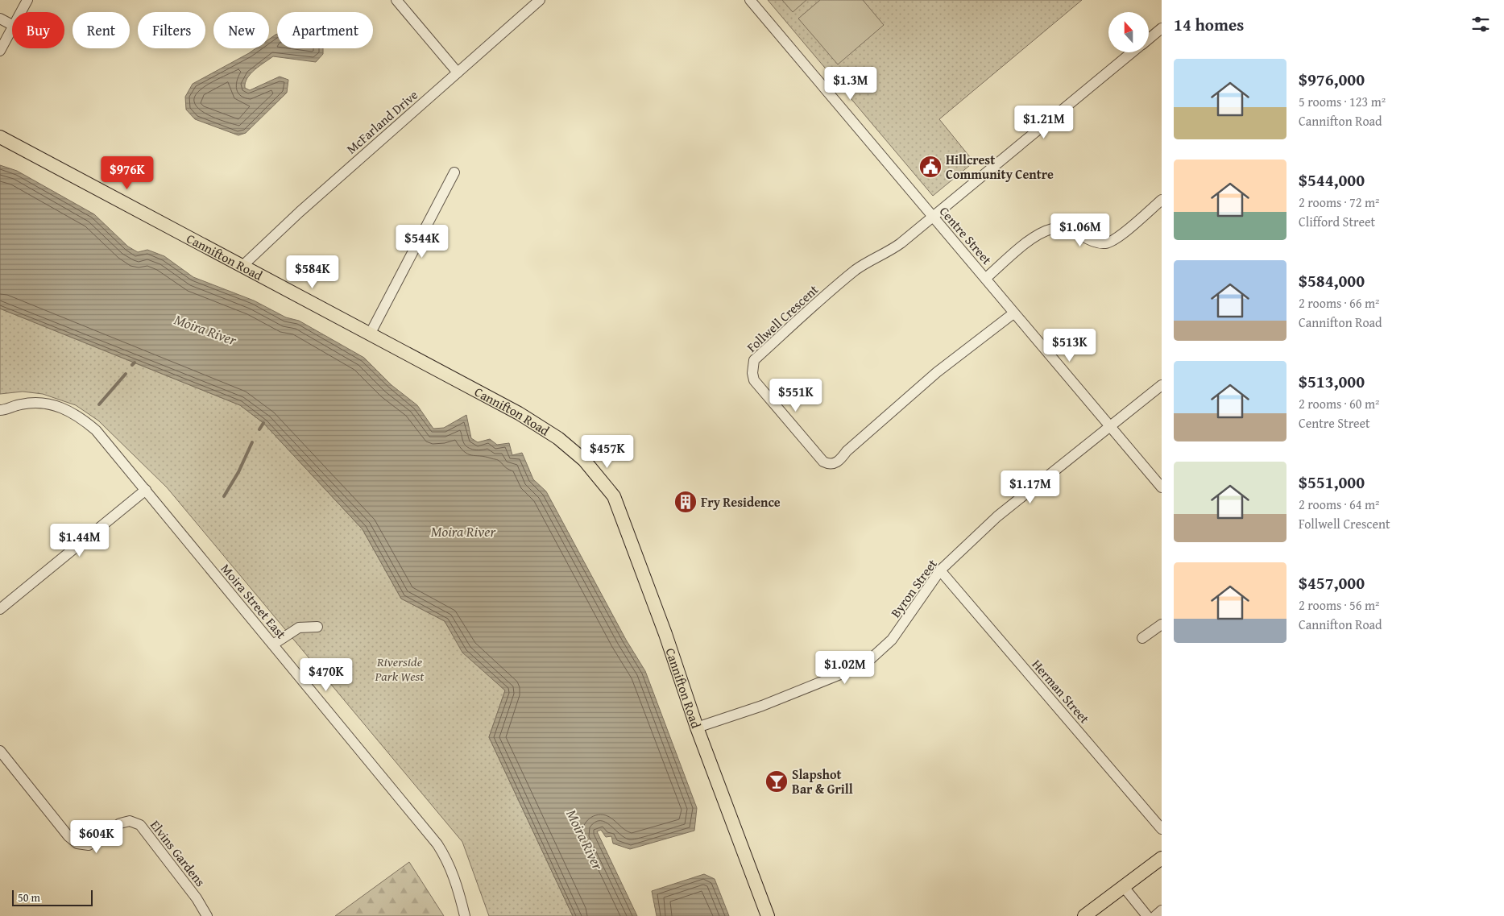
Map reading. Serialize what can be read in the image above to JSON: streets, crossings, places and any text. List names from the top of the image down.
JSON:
{
  "streets": {
    "main road": ["Cannifton Road"],
    "street": [
      "McFarland Drive",
      "Centre Street",
      "Follwell Crescent",
      "Byron Street",
      "Moira Street East",
      "Herman Street",
      "Elvins Gardens"
    ]
  },
  "crossings": [
    ["McFarland Drive", "Cannifton Road"],
    ["Centre Street", "Follwell Crescent"],
    ["Centre Street", "Byron Street"],
    ["Cannifton Road", "Byron Street"],
    ["Byron Street", "Herman Street"]
  ],
  "water": ["Moira River"],
  "parks": ["Riverside Park West"],
  "places": {
    "public building": ["Hillcrest Community Centre"],
    "building": ["Fry Residence"],
    "bar": ["Slapshot Bar & Grill"]
  },
  "scale_bar": "50 m",
  "north": "top",
  "page": {
    "heading": "14 homes",
    "chip": [
      "Buy",
      "Rent",
      "Filters",
      "New",
      "Apartment"
    ],
    "list": [
      {
        "name": "$976,000",
        "note": "5 rooms · 123 m² · Cannifton Road"
      },
      {
        "name": "$544,000",
        "note": "2 rooms · 72 m² · Clifford Street"
      },
      {
        "name": "$584,000",
        "note": "2 rooms · 66 m² · Cannifton Road"
      },
      {
        "name": "$513,000",
        "note": "2 rooms · 60 m² · Centre Street"
      },
      {
        "name": "$551,000",
        "note": "2 rooms · 64 m² · Follwell Crescent"
      },
      {
        "name": "$457,000",
        "note": "2 rooms · 56 m² · Cannifton Road"
      }
    ],
    "price": [
      "$1.3M",
      "$1.21M",
      "$976K",
      "$1.06M",
      "$544K",
      "$584K",
      "$513K",
      "$551K",
      "$457K",
      "$1.17M",
      "$1.44M",
      "$1.02M",
      "$470K",
      "$604K"
    ],
    "scale": "50 m"
  }
}
